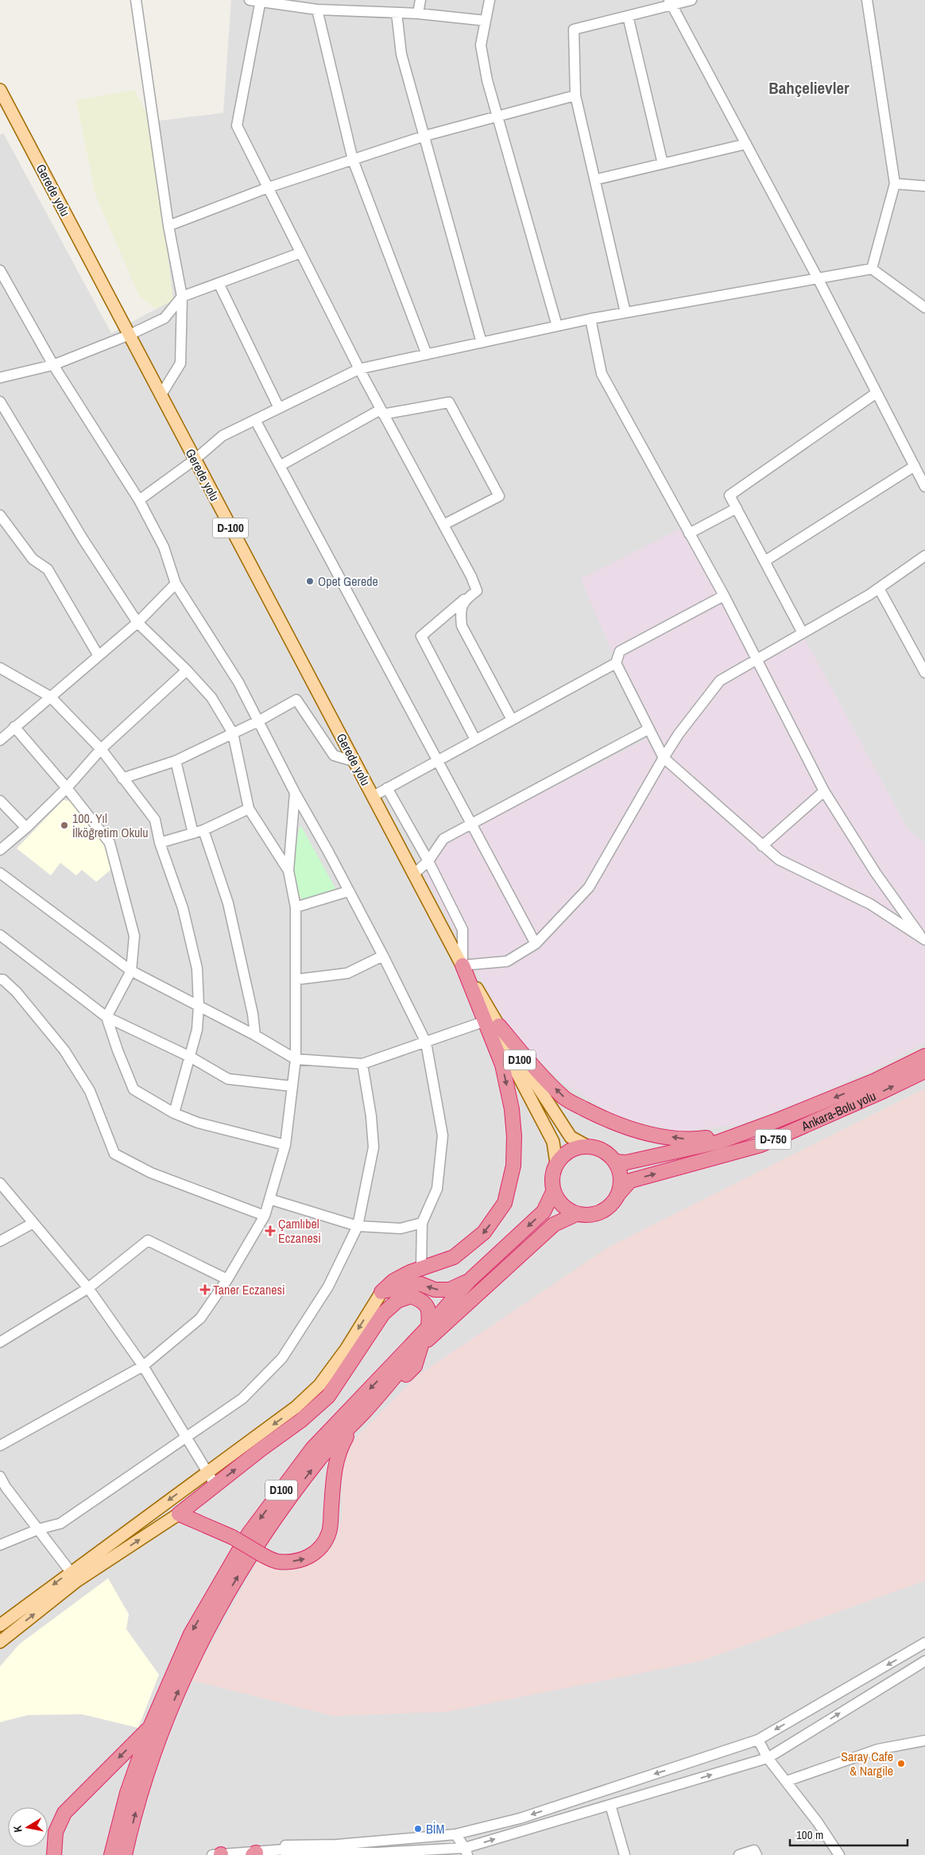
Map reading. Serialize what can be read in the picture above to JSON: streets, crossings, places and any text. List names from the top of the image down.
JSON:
{
  "streets": {
    "highway": ["D100", "Ankara-Bolu yolu", "D-750"],
    "main road": ["Gerede yolu", "D-100"]
  },
  "crossings": [
    ["D100", "Ankara-Bolu yolu"]
  ],
  "districts": ["Bahçelievler"],
  "places": {
    "other": [
      "Opet Gerede",
      "100. Yıl İlköğretim Okulu",
      "Saray Cafe & Nargile",
      "BİM"
    ],
    "health": ["Çamlıbel Eczanesi", "Taner Eczanesi"]
  },
  "scale_bar": "100 m",
  "north": "left"
}
